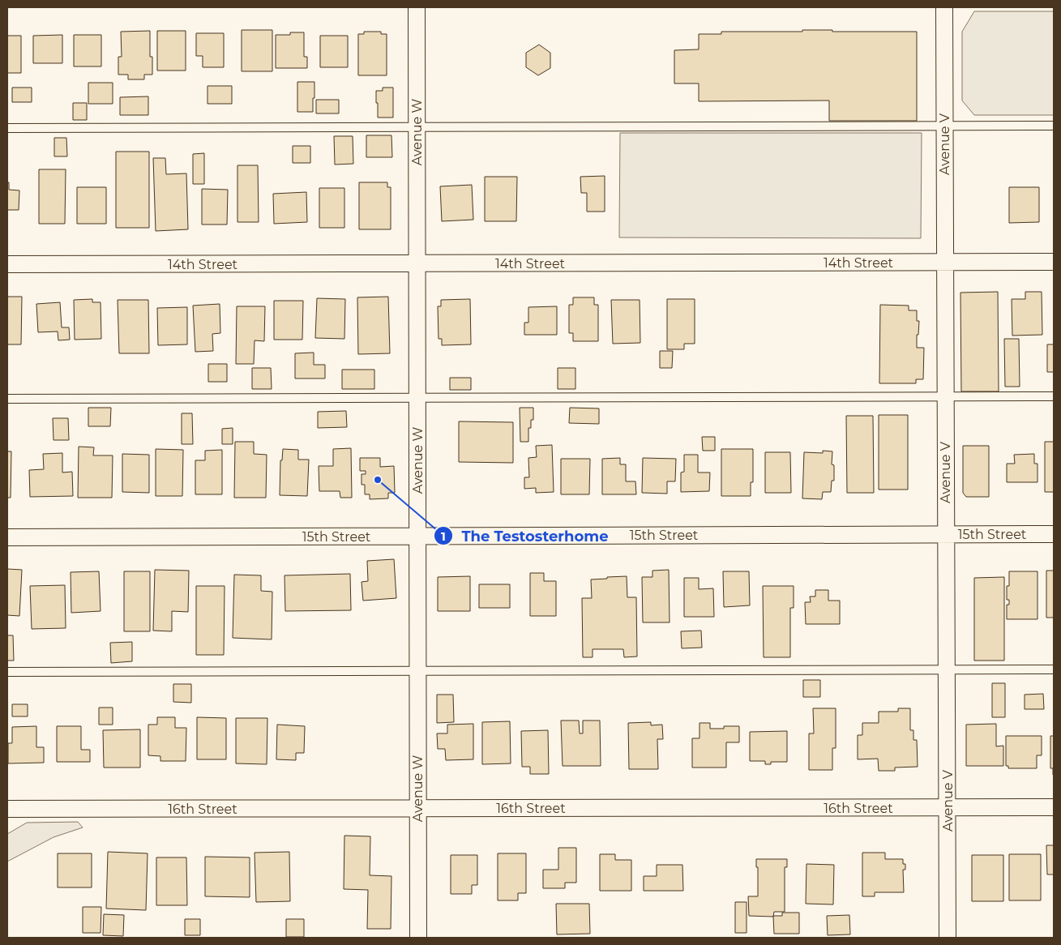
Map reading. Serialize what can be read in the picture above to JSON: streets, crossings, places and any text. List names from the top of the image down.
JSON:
{
  "streets": {
    "street": [
      "Avenue W",
      "Avenue V",
      "14th Street",
      "15th Street",
      "16th Street"
    ]
  },
  "crossings": [
    ["Avenue W", "14th Street"],
    ["Avenue W", "15th Street"],
    ["Avenue W", "16th Street"],
    ["Avenue V", "14th Street"],
    ["Avenue V", "15th Street"],
    ["Avenue V", "16th Street"]
  ],
  "places": ["The Testosterhome"]
}
